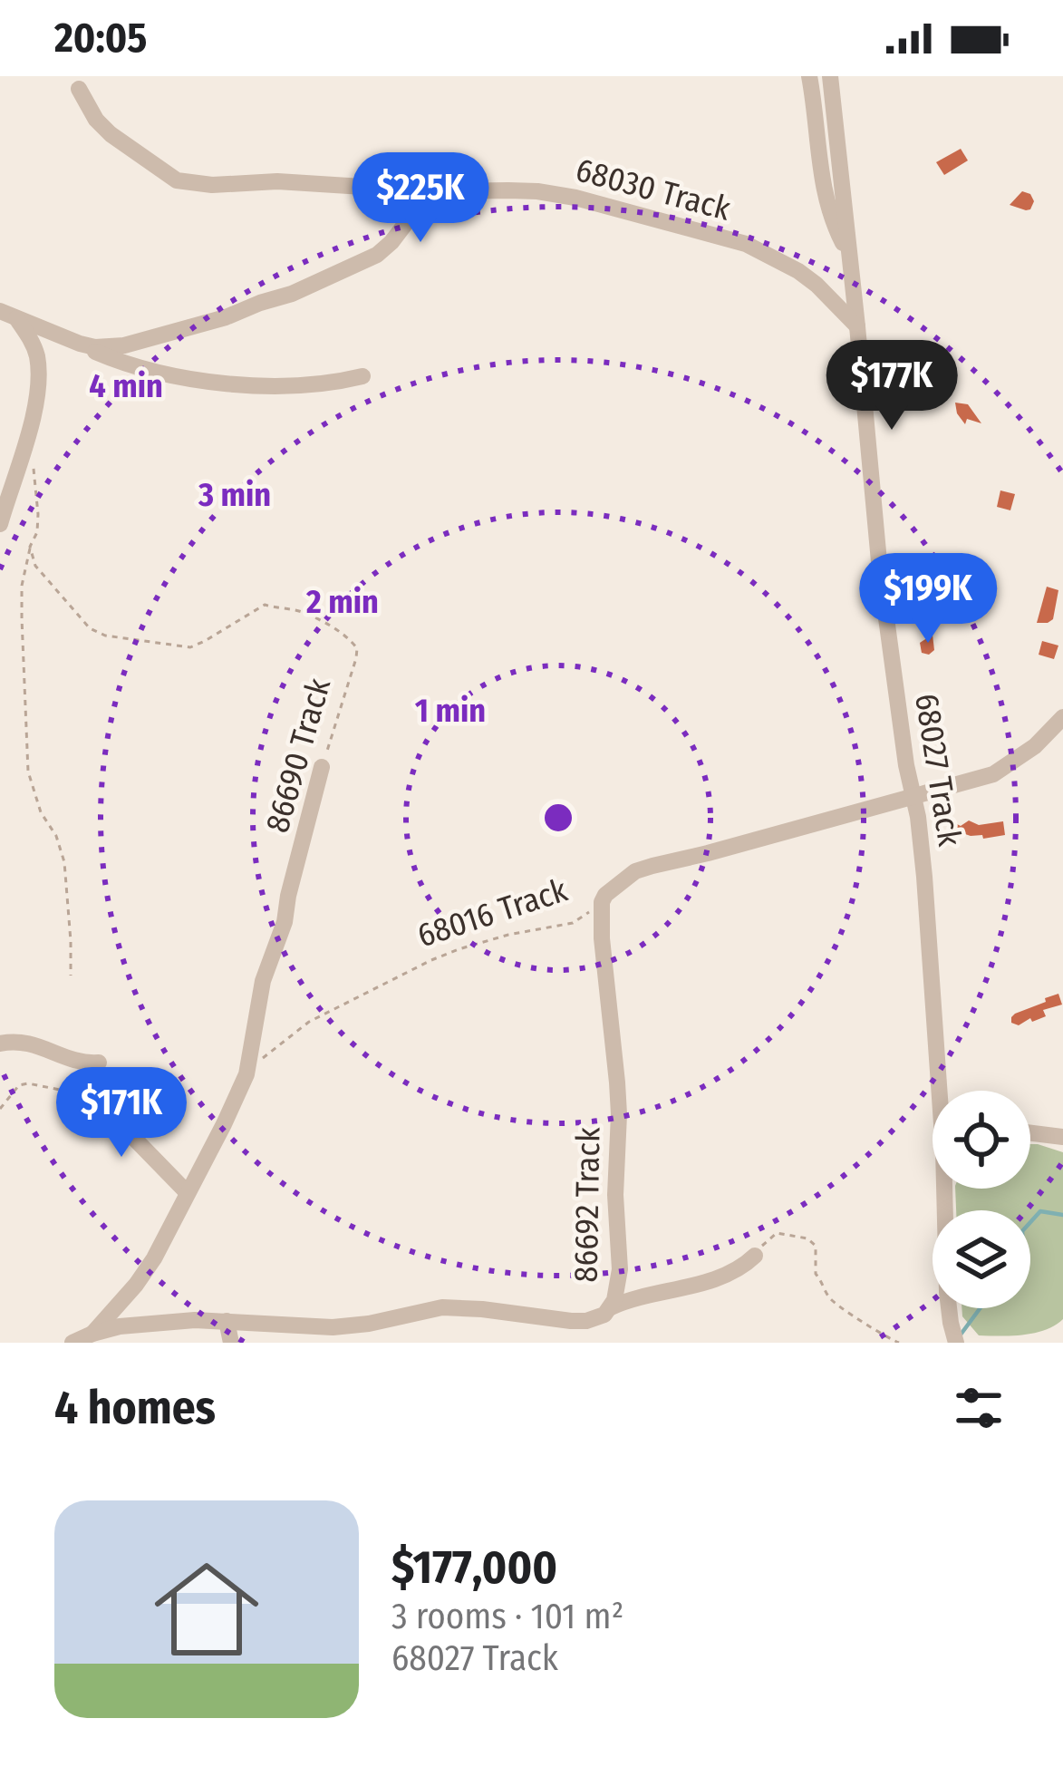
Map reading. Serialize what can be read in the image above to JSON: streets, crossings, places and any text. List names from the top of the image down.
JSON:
{
  "streets": {
    "street": [
      "68030 Track",
      "86690 Track",
      "68027 Track",
      "68016 Track",
      "86692 Track"
    ]
  },
  "crossings": [
    ["68030 Track", "68027 Track"],
    ["86690 Track", "68016 Track"],
    ["68027 Track", "68016 Track"],
    ["68016 Track", "86692 Track"]
  ],
  "page": {
    "status": "20:05",
    "price": [
      "$225K",
      "$177K",
      "$199K",
      "$171K"
    ],
    "heading": "4 homes",
    "list": [
      {
        "name": "$177,000",
        "note": "3 rooms · 101 m² · 68027 Track"
      }
    ]
  },
  "rings": [
    "4 min",
    "3 min",
    "2 min",
    "1 min"
  ]
}
